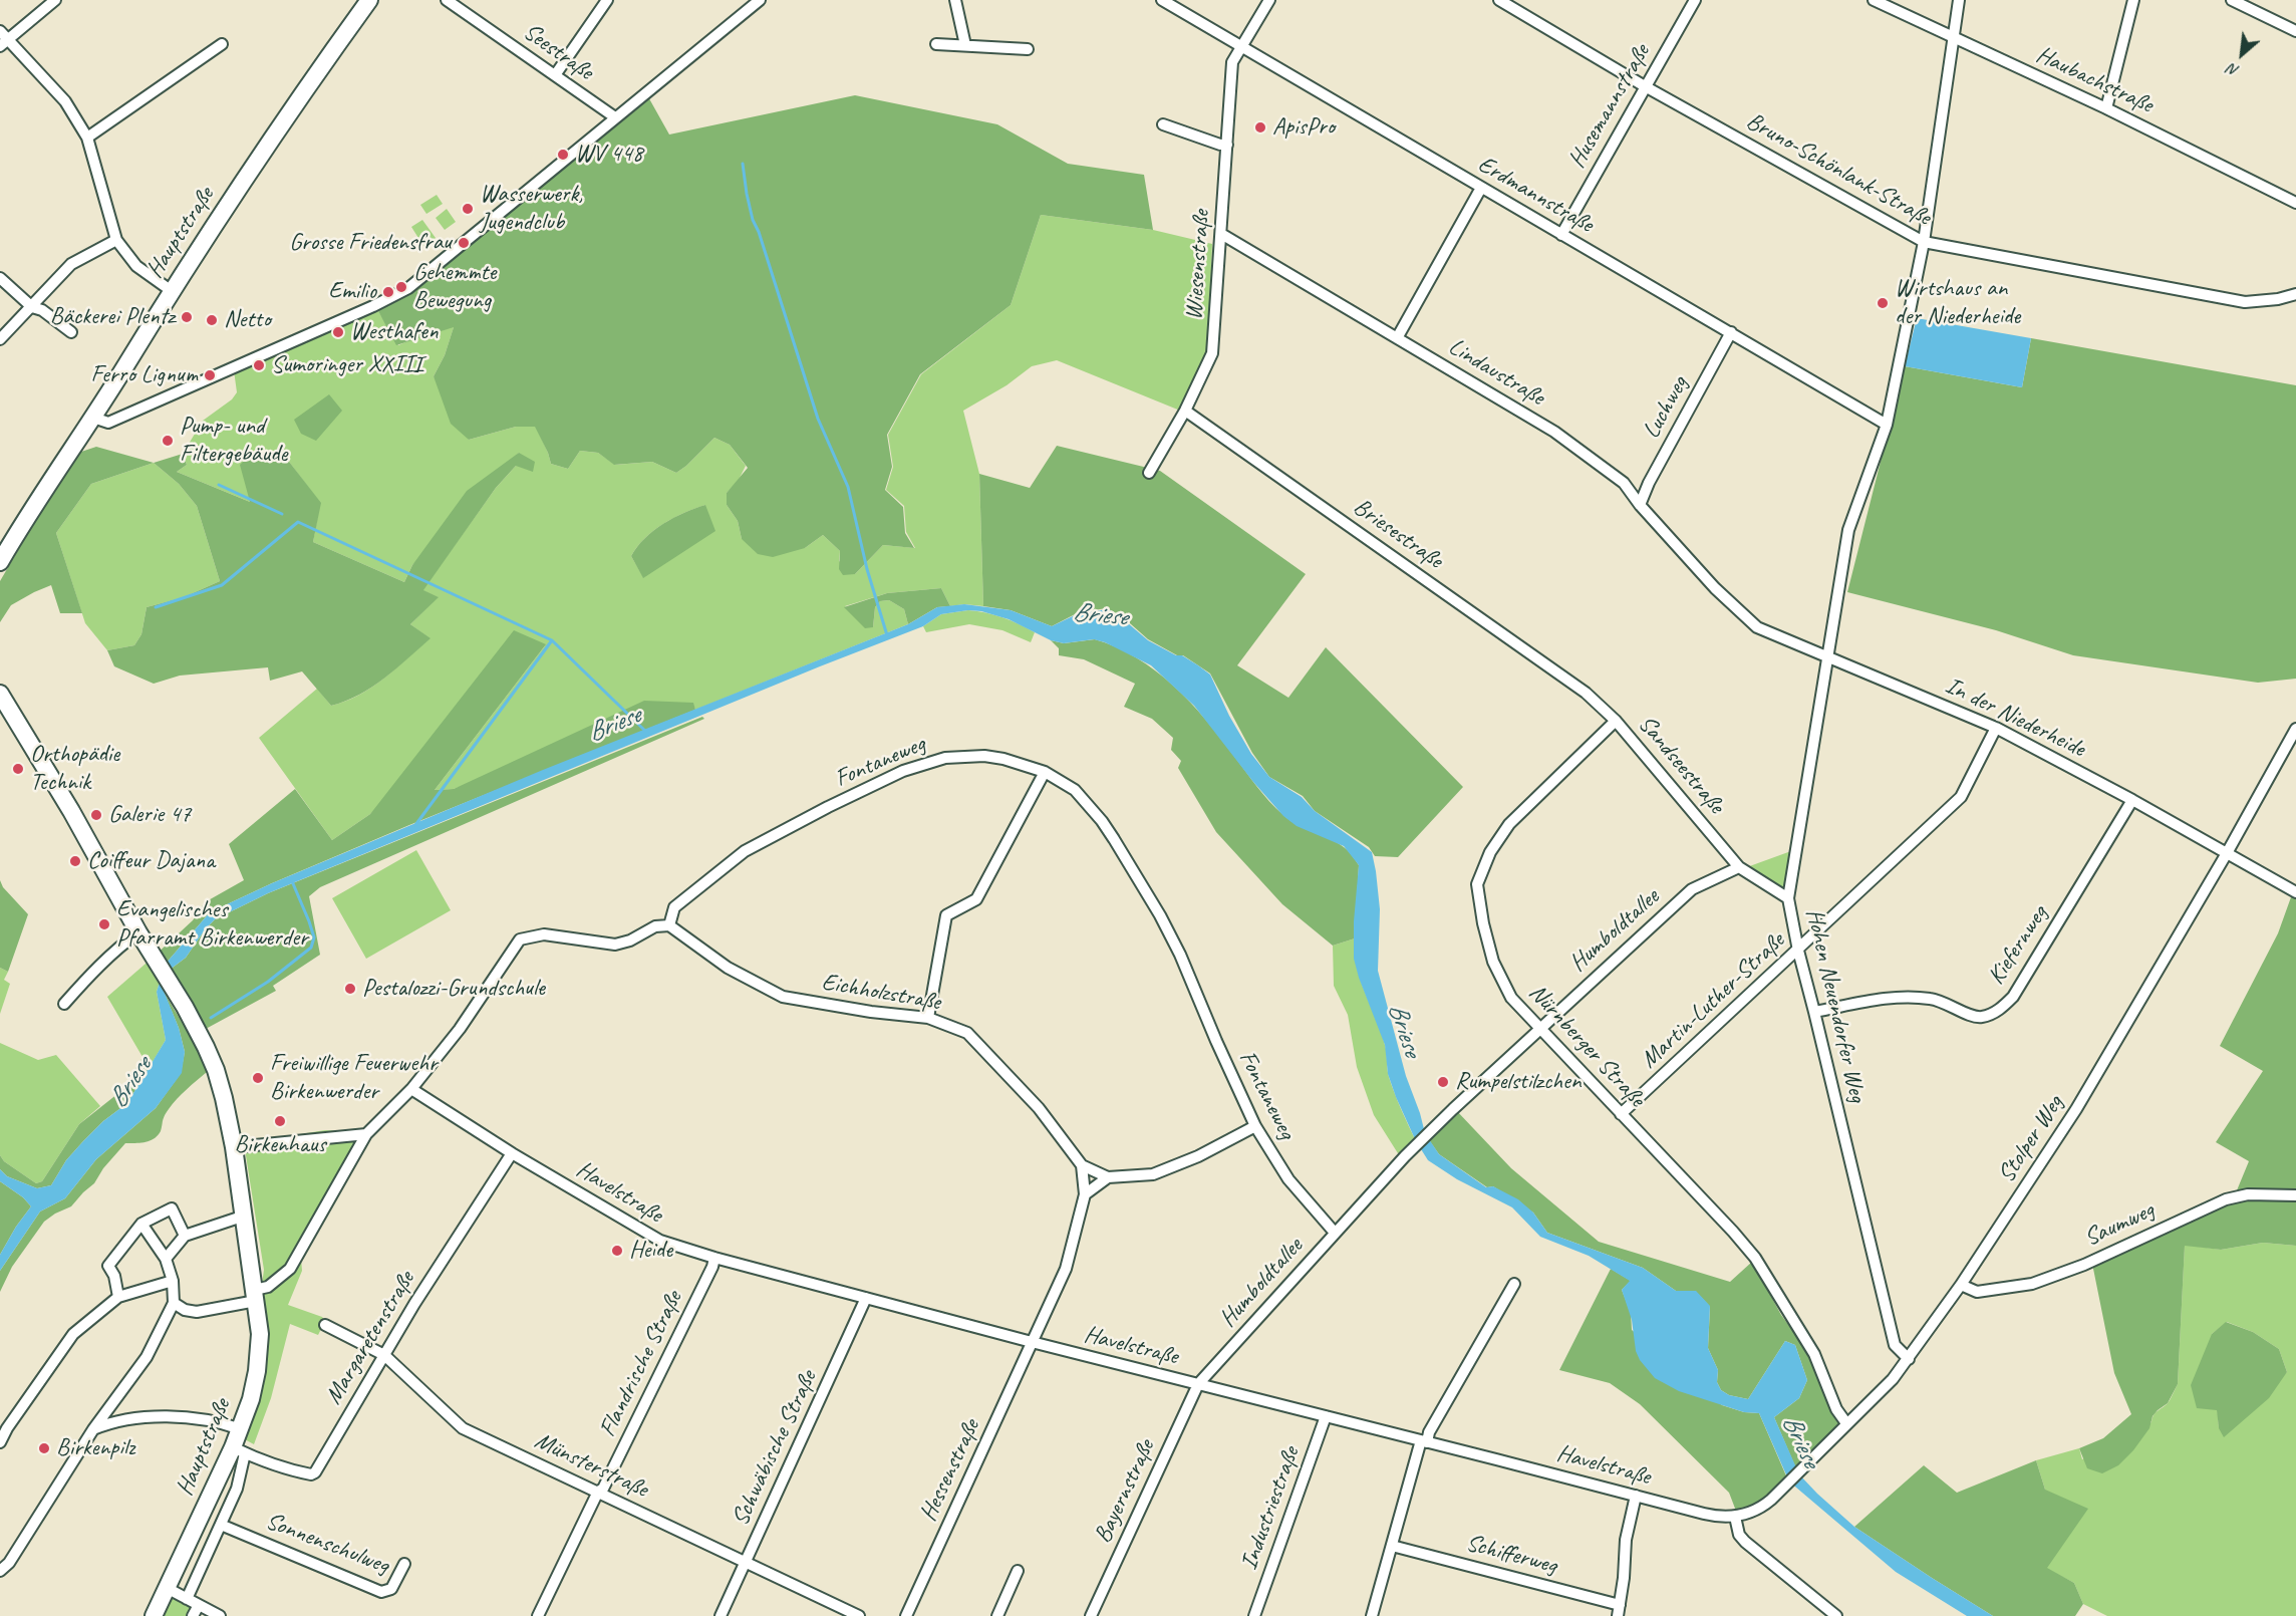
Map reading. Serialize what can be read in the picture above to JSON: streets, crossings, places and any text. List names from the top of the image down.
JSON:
{
  "streets": {
    "main road": ["Hauptstraße"],
    "street": [
      "Seestraße",
      "Haubachstraße",
      "Husemannstraße",
      "Bruno-Schönlank-Straße",
      "Erdmannstraße",
      "Wiesenstraße",
      "Lindaustraße",
      "Luchweg",
      "Briesestraße",
      "In der Niederheide",
      "Fontaneweg",
      "Sandseestraße",
      "Humboldtallee",
      "Kiefernweg",
      "Eichholzstraße",
      "Martin-Luther-Straße",
      "Hohen Neuendorfer Weg",
      "Nürnberger Straße",
      "Stolper Weg",
      "Havelstraße",
      "Saumweg",
      "Margaretenstraße",
      "Flandrische Straße",
      "Schwäbische Straße",
      "Münsterstraße",
      "Hessenstraße",
      "Bayernstraße",
      "Industriestraße",
      "Sonnenschulweg",
      "Schifferweg"
    ]
  },
  "crossings": [
    ["Haubachstraße", "Hohen Neuendorfer Weg"],
    ["Husemannstraße", "Bruno-Schönlank-Straße"],
    ["Husemannstraße", "Erdmannstraße"],
    ["Bruno-Schönlank-Straße", "Hohen Neuendorfer Weg"],
    ["Erdmannstraße", "Wiesenstraße"],
    ["Erdmannstraße", "Luchweg"],
    ["Erdmannstraße", "Hohen Neuendorfer Weg"],
    ["Hauptstraße", "Margaretenstraße"],
    ["Hauptstraße", "Sonnenschulweg"],
    ["Wiesenstraße", "Lindaustraße"],
    ["Wiesenstraße", "Briesestraße"],
    ["Lindaustraße", "Luchweg"],
    ["Lindaustraße", "In der Niederheide"],
    ["Briesestraße", "Sandseestraße"],
    ["In der Niederheide", "Kiefernweg"],
    ["In der Niederheide", "Martin-Luther-Straße"],
    ["In der Niederheide", "Hohen Neuendorfer Weg"],
    ["In der Niederheide", "Stolper Weg"],
    ["Fontaneweg", "Humboldtallee"],
    ["Fontaneweg", "Eichholzstraße"],
    ["Sandseestraße", "Humboldtallee"],
    ["Sandseestraße", "Nürnberger Straße"],
    ["Humboldtallee", "Nürnberger Straße"],
    ["Humboldtallee", "Havelstraße"],
    ["Humboldtallee", "Bayernstraße"],
    ["Kiefernweg", "Hohen Neuendorfer Weg"],
    ["Martin-Luther-Straße", "Hohen Neuendorfer Weg"],
    ["Martin-Luther-Straße", "Nürnberger Straße"],
    ["Hohen Neuendorfer Weg", "Stolper Weg"],
    ["Nürnberger Straße", "Stolper Weg"],
    ["Stolper Weg", "Havelstraße"],
    ["Stolper Weg", "Saumweg"],
    ["Havelstraße", "Margaretenstraße"],
    ["Havelstraße", "Flandrische Straße"],
    ["Havelstraße", "Schwäbische Straße"],
    ["Havelstraße", "Hessenstraße"],
    ["Havelstraße", "Bayernstraße"],
    ["Havelstraße", "Industriestraße"],
    ["Margaretenstraße", "Münsterstraße"],
    ["Flandrische Straße", "Münsterstraße"],
    ["Schwäbische Straße", "Münsterstraße"]
  ],
  "water": ["Briese"],
  "places": [
    "ApisPro",
    "WV 448",
    "Wasserwerk, Jugendclub",
    "Grosse Friedensfrau",
    "Gehemmte Bewegung",
    "Emilio",
    "Wirtshaus an der Niederheide",
    "Bäckerei Plentz",
    "Netto",
    "Westhafen",
    "Sumoringer XXIII",
    "Ferro Lignum",
    "Pump- und Filtergebäude",
    "Orthopädie Technik",
    "Galerie 47",
    "Coiffeur Dajana",
    "Evangelisches Pfarramt Birkenwerder",
    "Pestalozzi-Grundschule",
    "Freiwillige Feuerwehr Birkenwerder",
    "Rumpelstilzchen",
    "Birkenhaus",
    "Heide",
    "Birkenpilz"
  ],
  "north": "bottom left"
}
